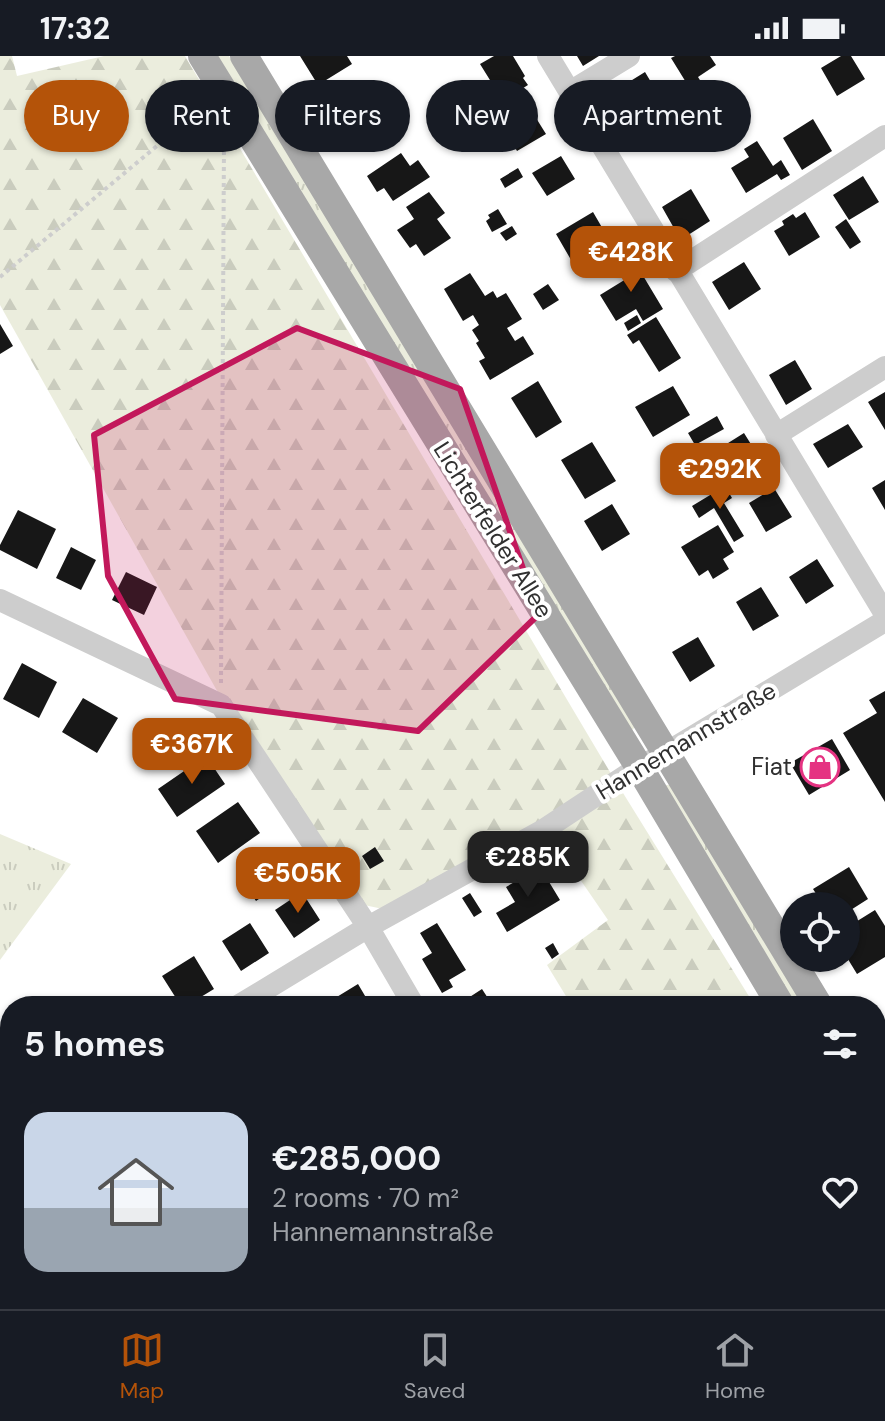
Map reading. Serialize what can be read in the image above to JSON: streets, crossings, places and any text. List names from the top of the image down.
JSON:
{
  "streets": {
    "main road": ["Lichterfelder Allee"],
    "street": ["Hannemannstraße"]
  },
  "crossings": [
    ["Lichterfelder Allee", "Hannemannstraße"]
  ],
  "places": {
    "shop": ["Fiat"]
  },
  "page": {
    "status": "17:32",
    "chip": [
      "Buy",
      "Rent",
      "Filters",
      "New",
      "Apartment"
    ],
    "price": [
      "€428K",
      "€292K",
      "€367K",
      "€285K",
      "€505K"
    ],
    "heading": "5 homes",
    "list": [
      {
        "name": "€285,000",
        "note": "2 rooms · 70 m² · Hannemannstraße"
      }
    ],
    "tabs": ["Map", "Saved", "Home"]
  }
}
